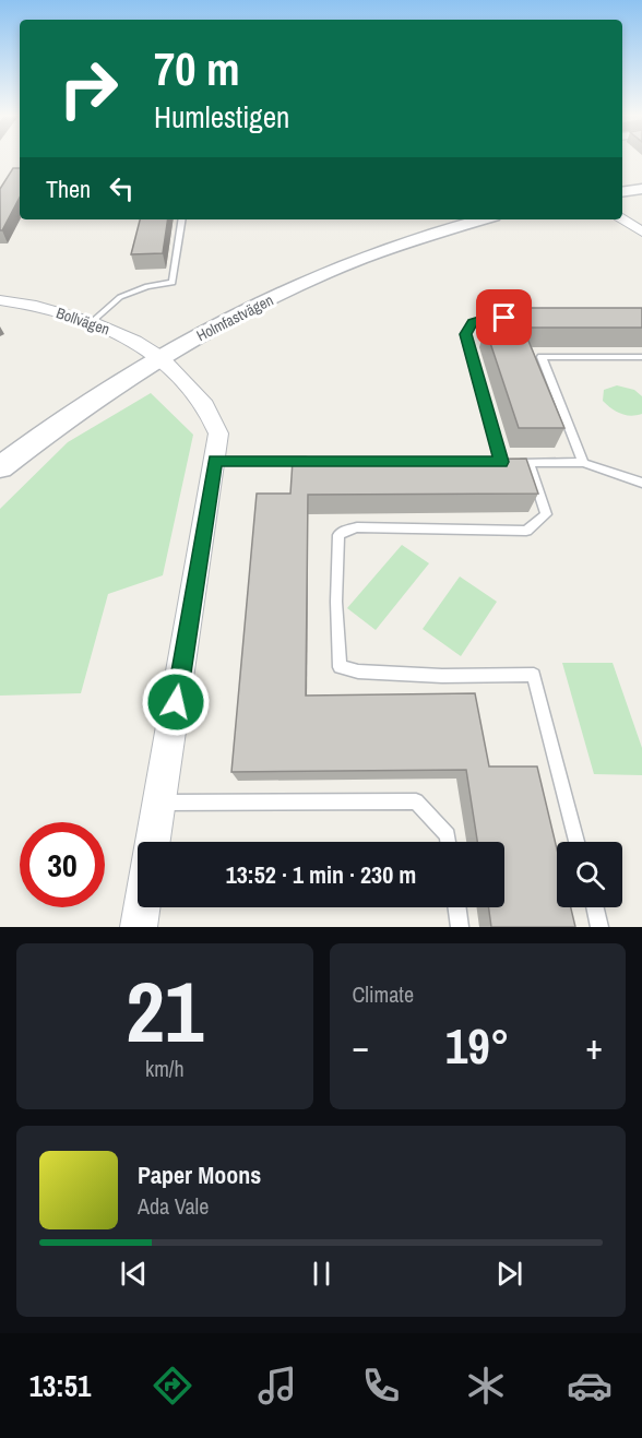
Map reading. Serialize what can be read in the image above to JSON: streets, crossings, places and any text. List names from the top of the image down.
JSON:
{
  "streets": {
    "street": ["Holmfastvägen", "Bollvägen"]
  },
  "crossings": [
    ["Holmfastvägen", "Bollvägen"]
  ],
  "page": {
    "turn": ["70 m", "Humlestigen"],
    "then": "Then",
    "limit": "30",
    "trip": "13:52 · 1 min · 230 m",
    "tile": [
      ["21", "km/h"],
      "Climate"
    ],
    "heat": ["−", "19°", "+"],
    "song": ["Paper Moons", "Ada Vale"],
    "tabs": "13:51"
  }
}
